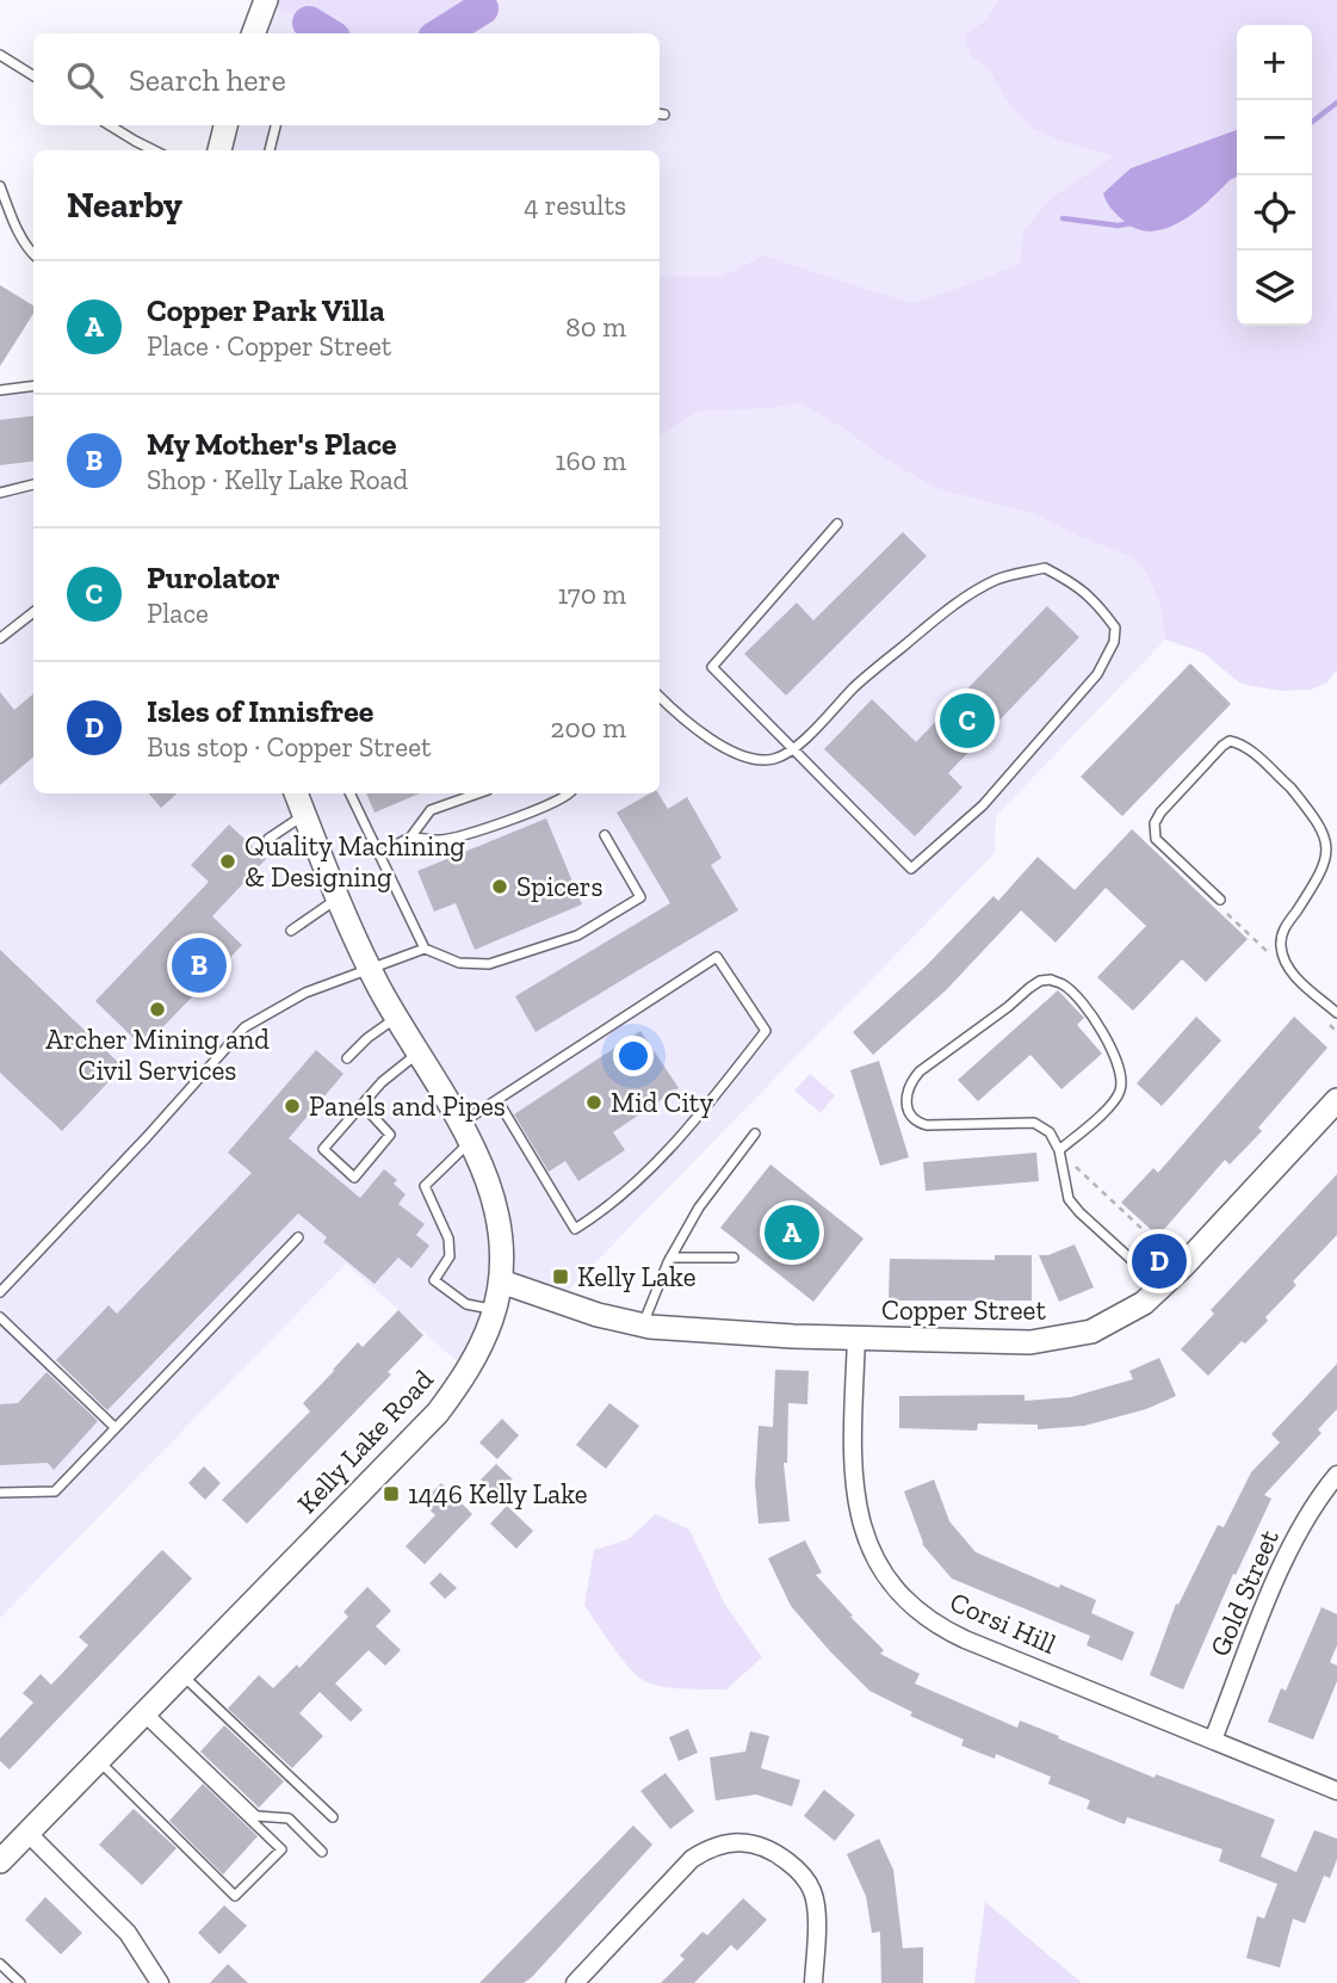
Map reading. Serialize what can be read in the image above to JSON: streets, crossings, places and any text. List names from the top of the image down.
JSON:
{
  "streets": {
    "street": [
      "Copper Street",
      "Kelly Lake Road",
      "Gold Street",
      "Corsi Hill"
    ]
  },
  "crossings": [
    ["Copper Street", "Kelly Lake Road"],
    ["Copper Street", "Corsi Hill"],
    ["Gold Street", "Corsi Hill"]
  ],
  "places": {
    "other": [
      "Quality Machining & Designing",
      "Spicers",
      "Archer Mining and Civil Services",
      "Mid City",
      "Panels and Pipes"
    ],
    "transit": ["Kelly Lake", "1446 Kelly Lake"]
  },
  "page": {
    "map_buttons": ["+", "−"],
    "search": "Search here",
    "heading": ["Nearby", "4 results"],
    "list": [
      {
        "mark": "A",
        "name": "Copper Park Villa",
        "note": "Place · Copper Street",
        "value": "80 m"
      },
      {
        "mark": "B",
        "name": "My Mother's Place",
        "note": "Shop · Kelly Lake Road",
        "value": "160 m"
      },
      {
        "mark": "C",
        "name": "Purolator",
        "note": "Place",
        "value": "170 m"
      },
      {
        "mark": "D",
        "name": "Isles of Innisfree",
        "note": "Bus stop · Copper Street",
        "value": "200 m"
      }
    ],
    "pins": [
      "C",
      "B",
      "A",
      "D"
    ]
  }
}
